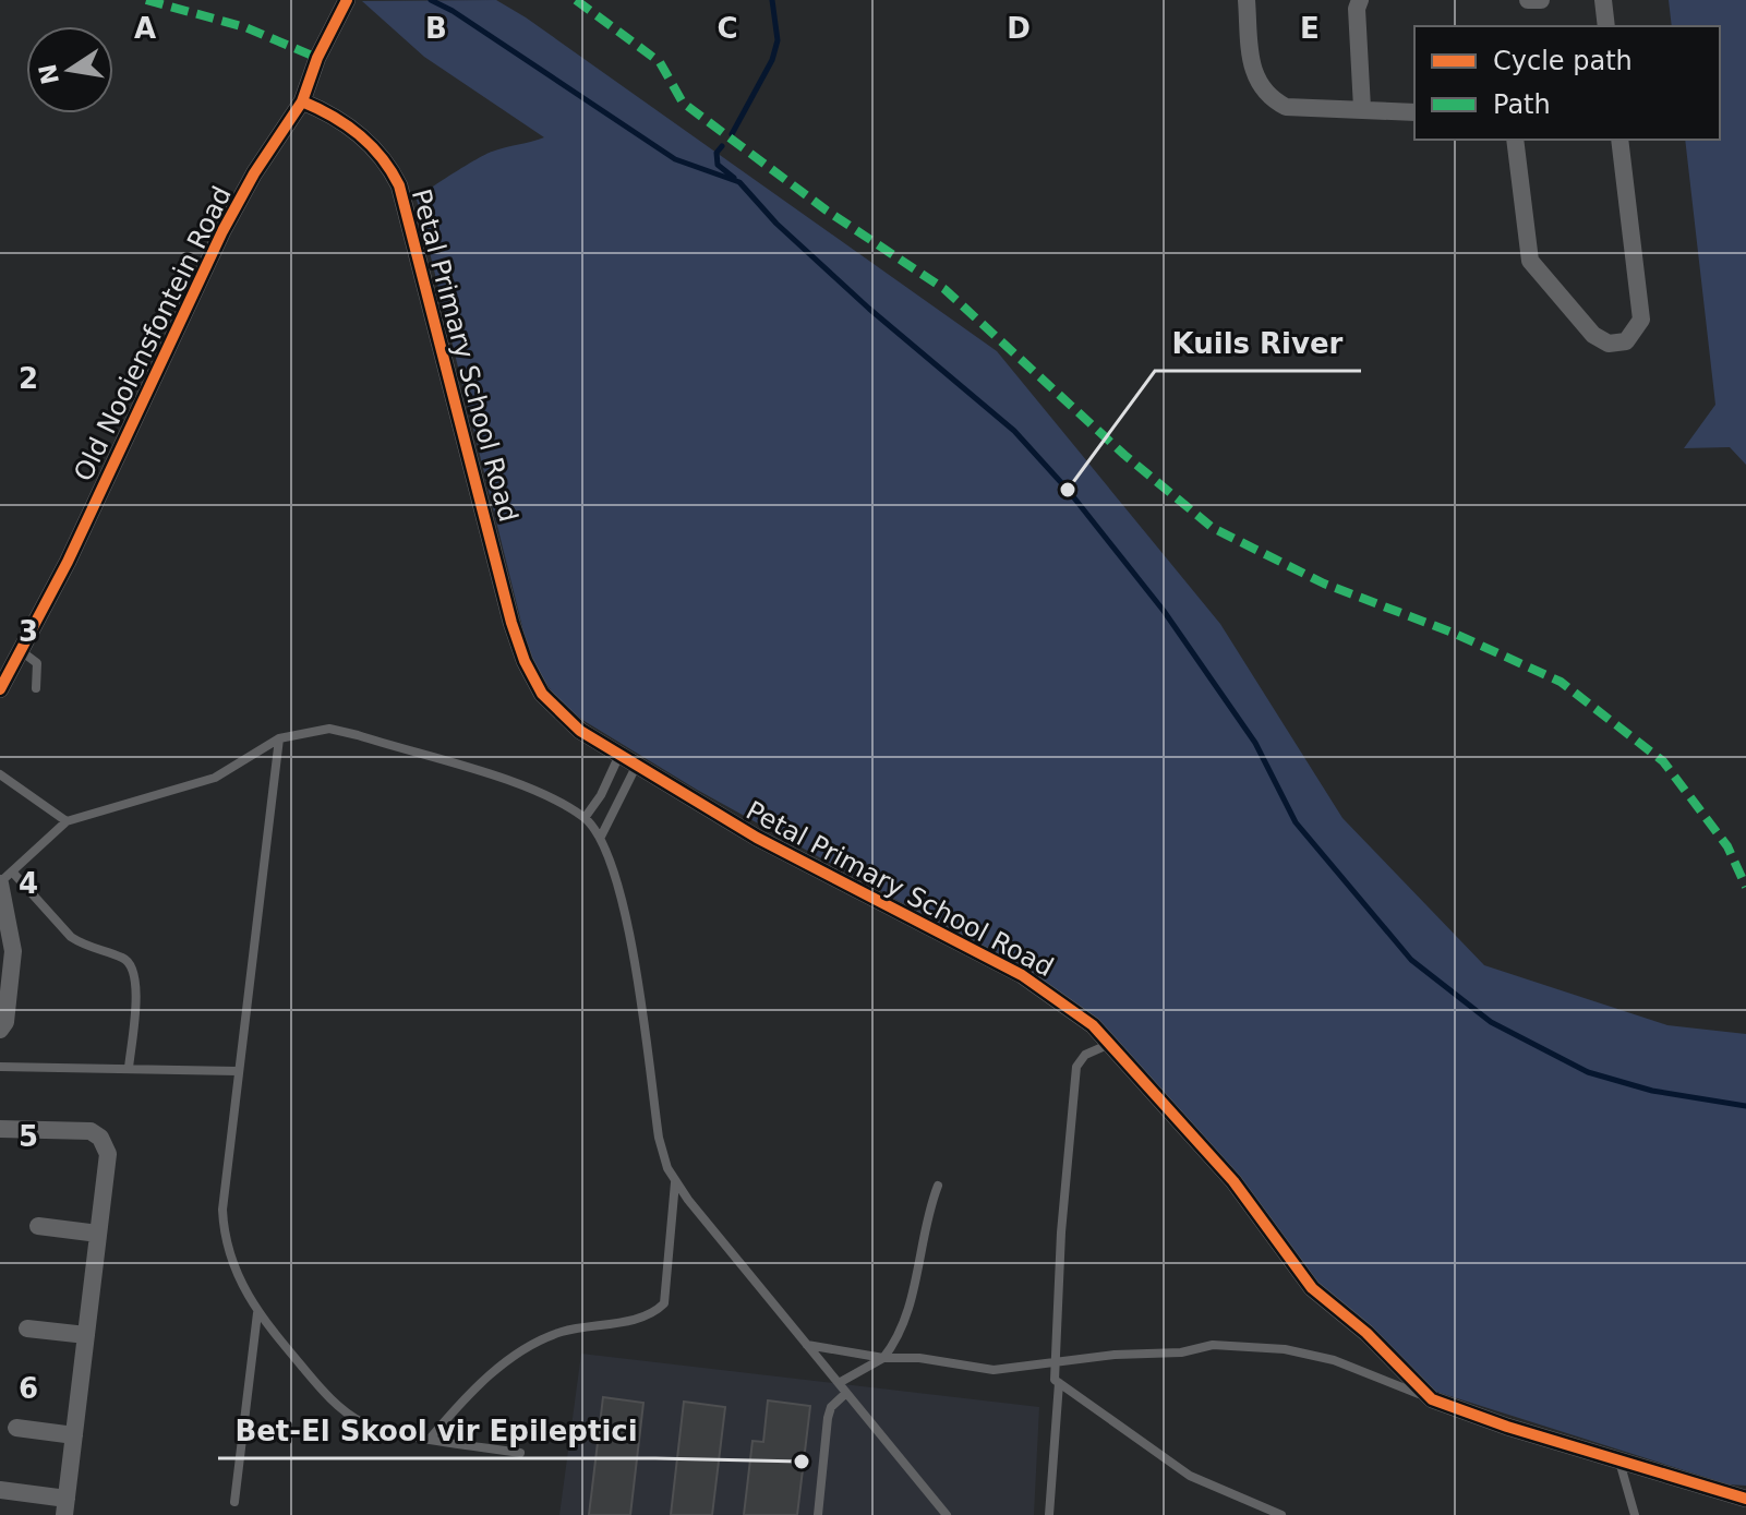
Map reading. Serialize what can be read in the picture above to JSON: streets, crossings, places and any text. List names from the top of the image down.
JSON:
{
  "streets": {
    "street": ["Old Nooiensfontein Road", "Petal Primary School Road"]
  },
  "crossings": [
    ["Old Nooiensfontein Road", "Petal Primary School Road"]
  ],
  "places": ["Kuils River", "Bet-El Skool vir Epileptici"],
  "legend": ["Cycle path", "Path"],
  "north": "left",
  "grid": {
    "columns": [
      "A",
      "B",
      "C",
      "D",
      "E"
    ],
    "rows": [
      "2",
      "3",
      "4",
      "5",
      "6"
    ]
  }
}
